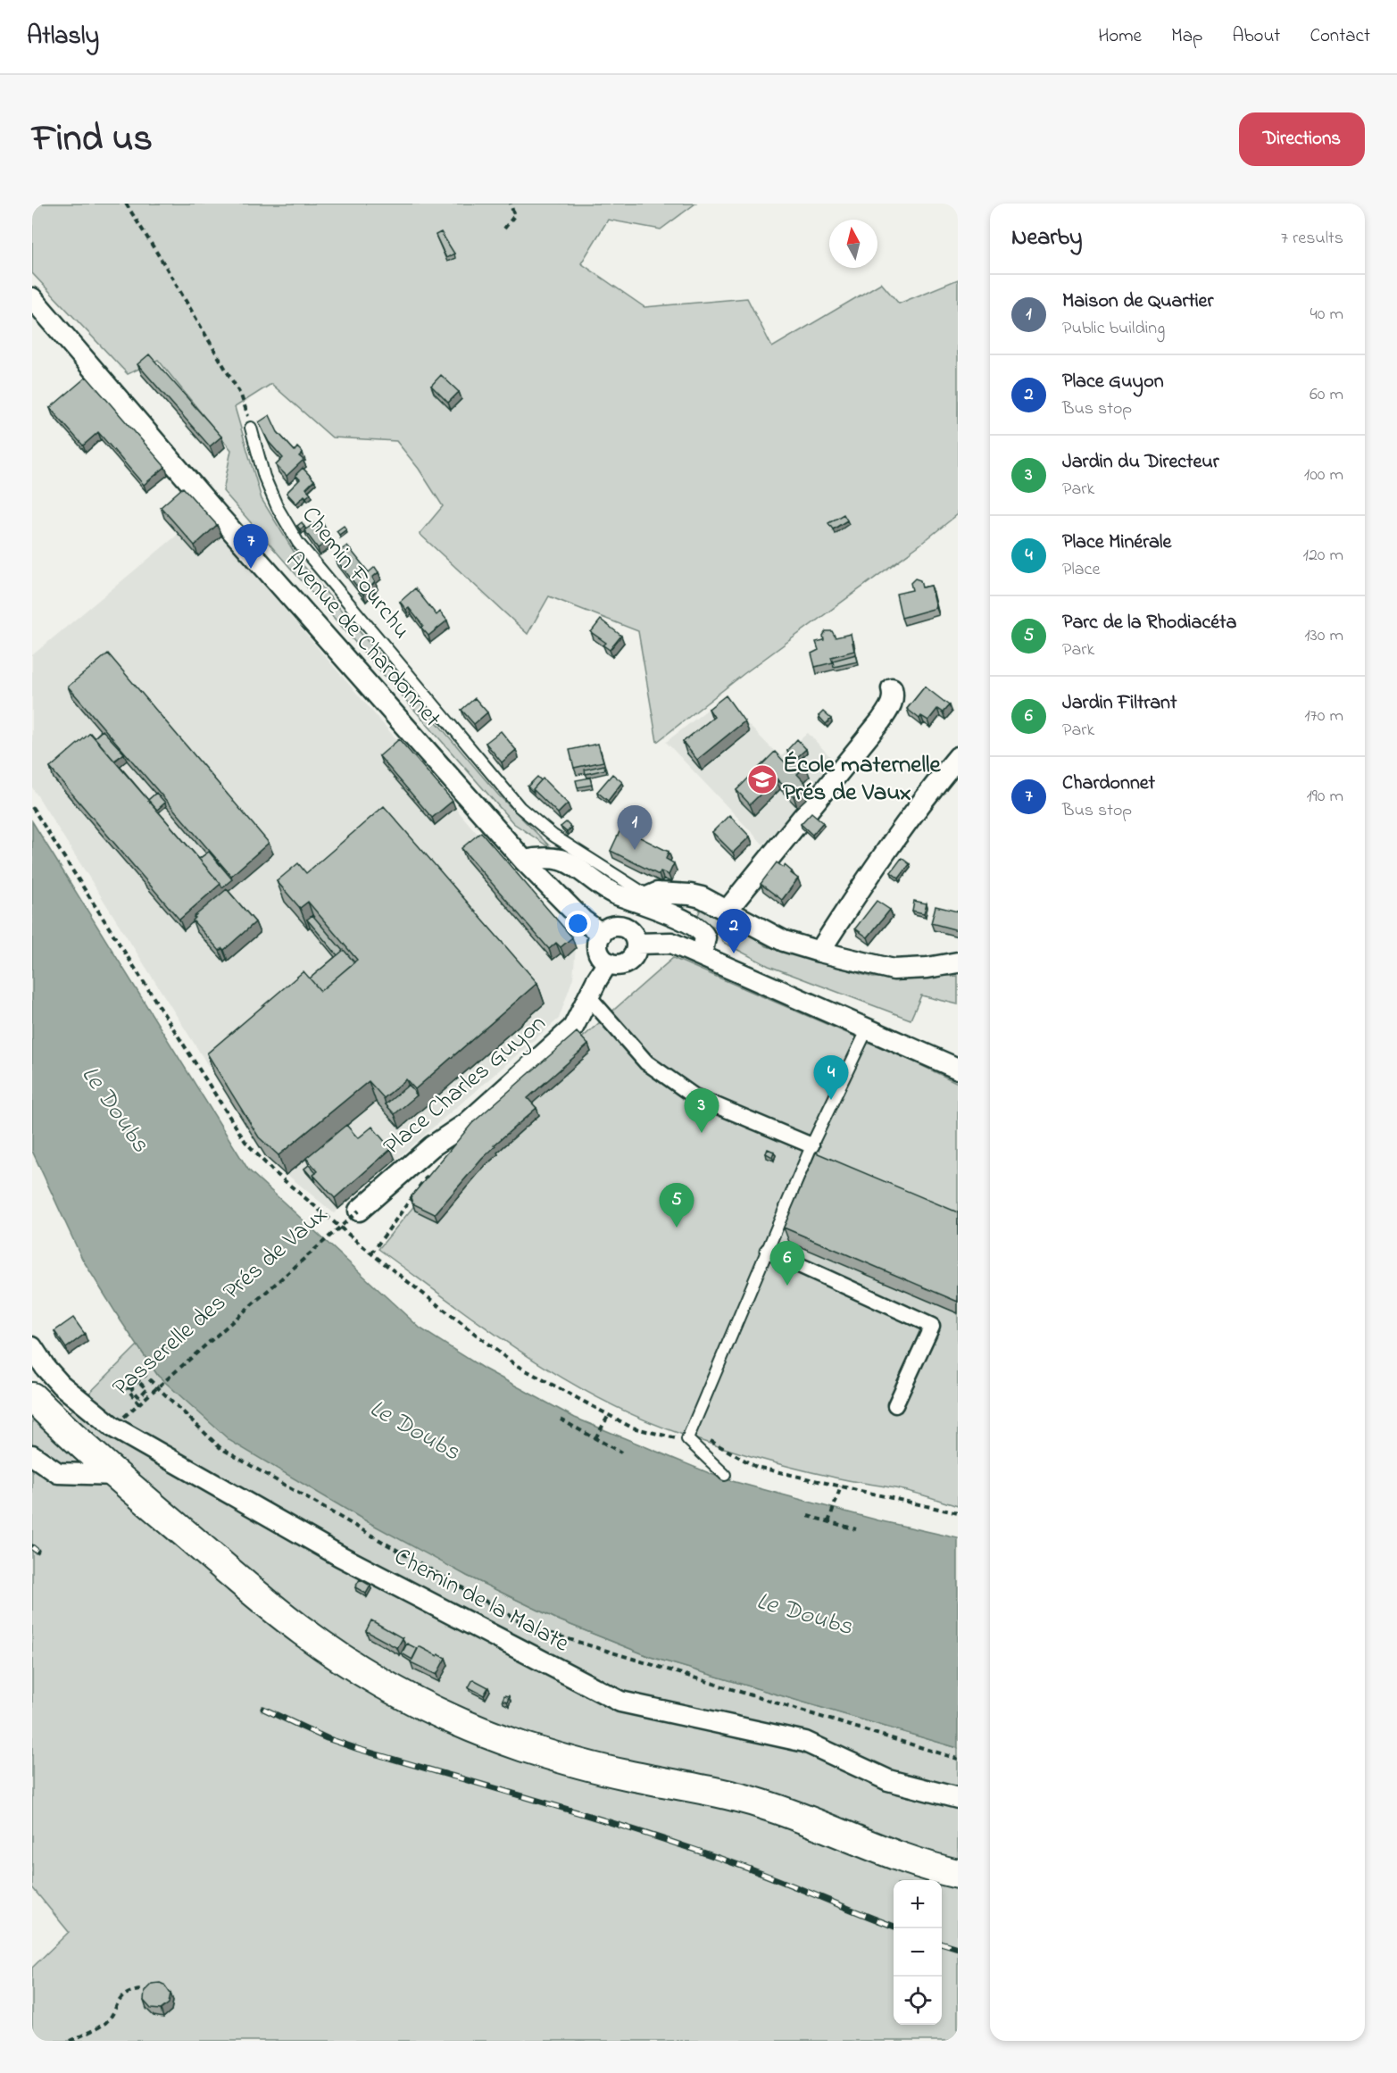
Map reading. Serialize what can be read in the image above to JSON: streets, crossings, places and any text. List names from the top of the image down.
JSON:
{
  "streets": {
    "street": ["Avenue de Chardonnet", "Place Charles Guyon", "Chemin de la Malate"],
    "lane": ["Chemin Fourchu"],
    "path": ["Passerelle des Prés de Vaux"]
  },
  "crossings": [
    ["Avenue de Chardonnet", "Place Charles Guyon"],
    ["Place Charles Guyon", "Passerelle des Prés de Vaux"],
    ["Passerelle des Prés de Vaux", "Chemin de la Malate"]
  ],
  "water": ["Le Doubs"],
  "places": {
    "school or university": ["École maternelle Prés de Vaux"]
  },
  "north": "top",
  "page": {
    "header": "Atlasly",
    "nav": [
      "Home",
      "Map",
      "About",
      "Contact"
    ],
    "title": "Find us",
    "buttons": "Directions",
    "heading": ["Nearby", "7 results"],
    "list": [
      {
        "mark": "1",
        "name": "Maison de Quartier",
        "note": "Public building",
        "value": "40 m"
      },
      {
        "mark": "2",
        "name": "Place Guyon",
        "note": "Bus stop",
        "value": "60 m"
      },
      {
        "mark": "3",
        "name": "Jardin du Directeur",
        "note": "Park",
        "value": "100 m"
      },
      {
        "mark": "4",
        "name": "Place Minérale",
        "note": "Place",
        "value": "120 m"
      },
      {
        "mark": "5",
        "name": "Parc de la Rhodiacéta",
        "note": "Park",
        "value": "130 m"
      },
      {
        "mark": "6",
        "name": "Jardin Filtrant",
        "note": "Park",
        "value": "170 m"
      },
      {
        "mark": "7",
        "name": "Chardonnet",
        "note": "Bus stop",
        "value": "190 m"
      }
    ],
    "pins": [
      "7",
      "1",
      "2",
      "4",
      "3",
      "5",
      "6"
    ],
    "map_buttons": ["+", "−"]
  }
}
